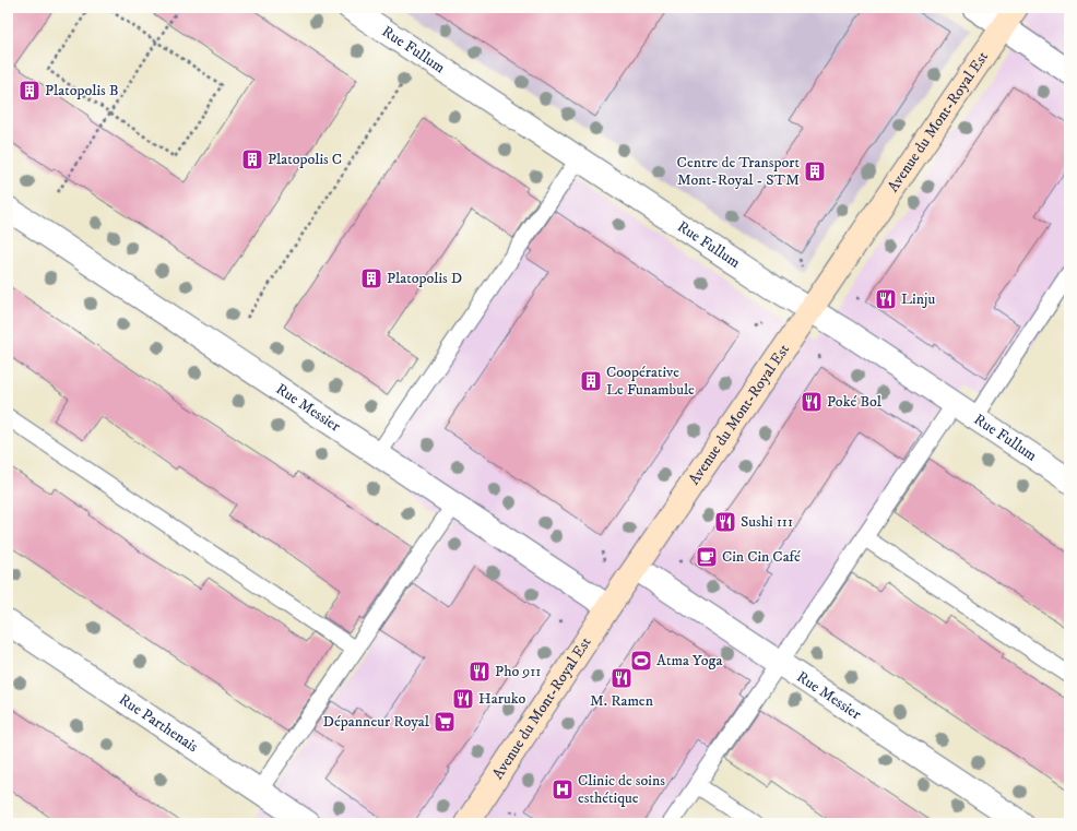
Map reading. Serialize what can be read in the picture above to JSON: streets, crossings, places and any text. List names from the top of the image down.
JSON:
{
  "streets": {
    "main road": ["Avenue du Mont-Royal Est"],
    "street": ["Rue Fullum", "Rue Messier", "Rue Parthenais"]
  },
  "crossings": [
    ["Rue Fullum", "Avenue du Mont-Royal Est"],
    ["Avenue du Mont-Royal Est", "Rue Messier"]
  ],
  "places": {
    "building": [
      "Platopolis B",
      "Platopolis C",
      "Centre de Transport Mont-Royal - STM",
      "Platopolis D",
      "Coopérative Le Funambule"
    ],
    "restaurant": [
      "Linju",
      "Poké Bol",
      "Sushi 111",
      "Pho 911",
      "M. Ramen",
      "Haruko"
    ],
    "cafe": ["Cin Cin Café"],
    "sports": ["Atma Yoga"],
    "supermarket": ["Dépanneur Royal"],
    "hospital": ["Clinic de soins esthétique"]
  }
}
